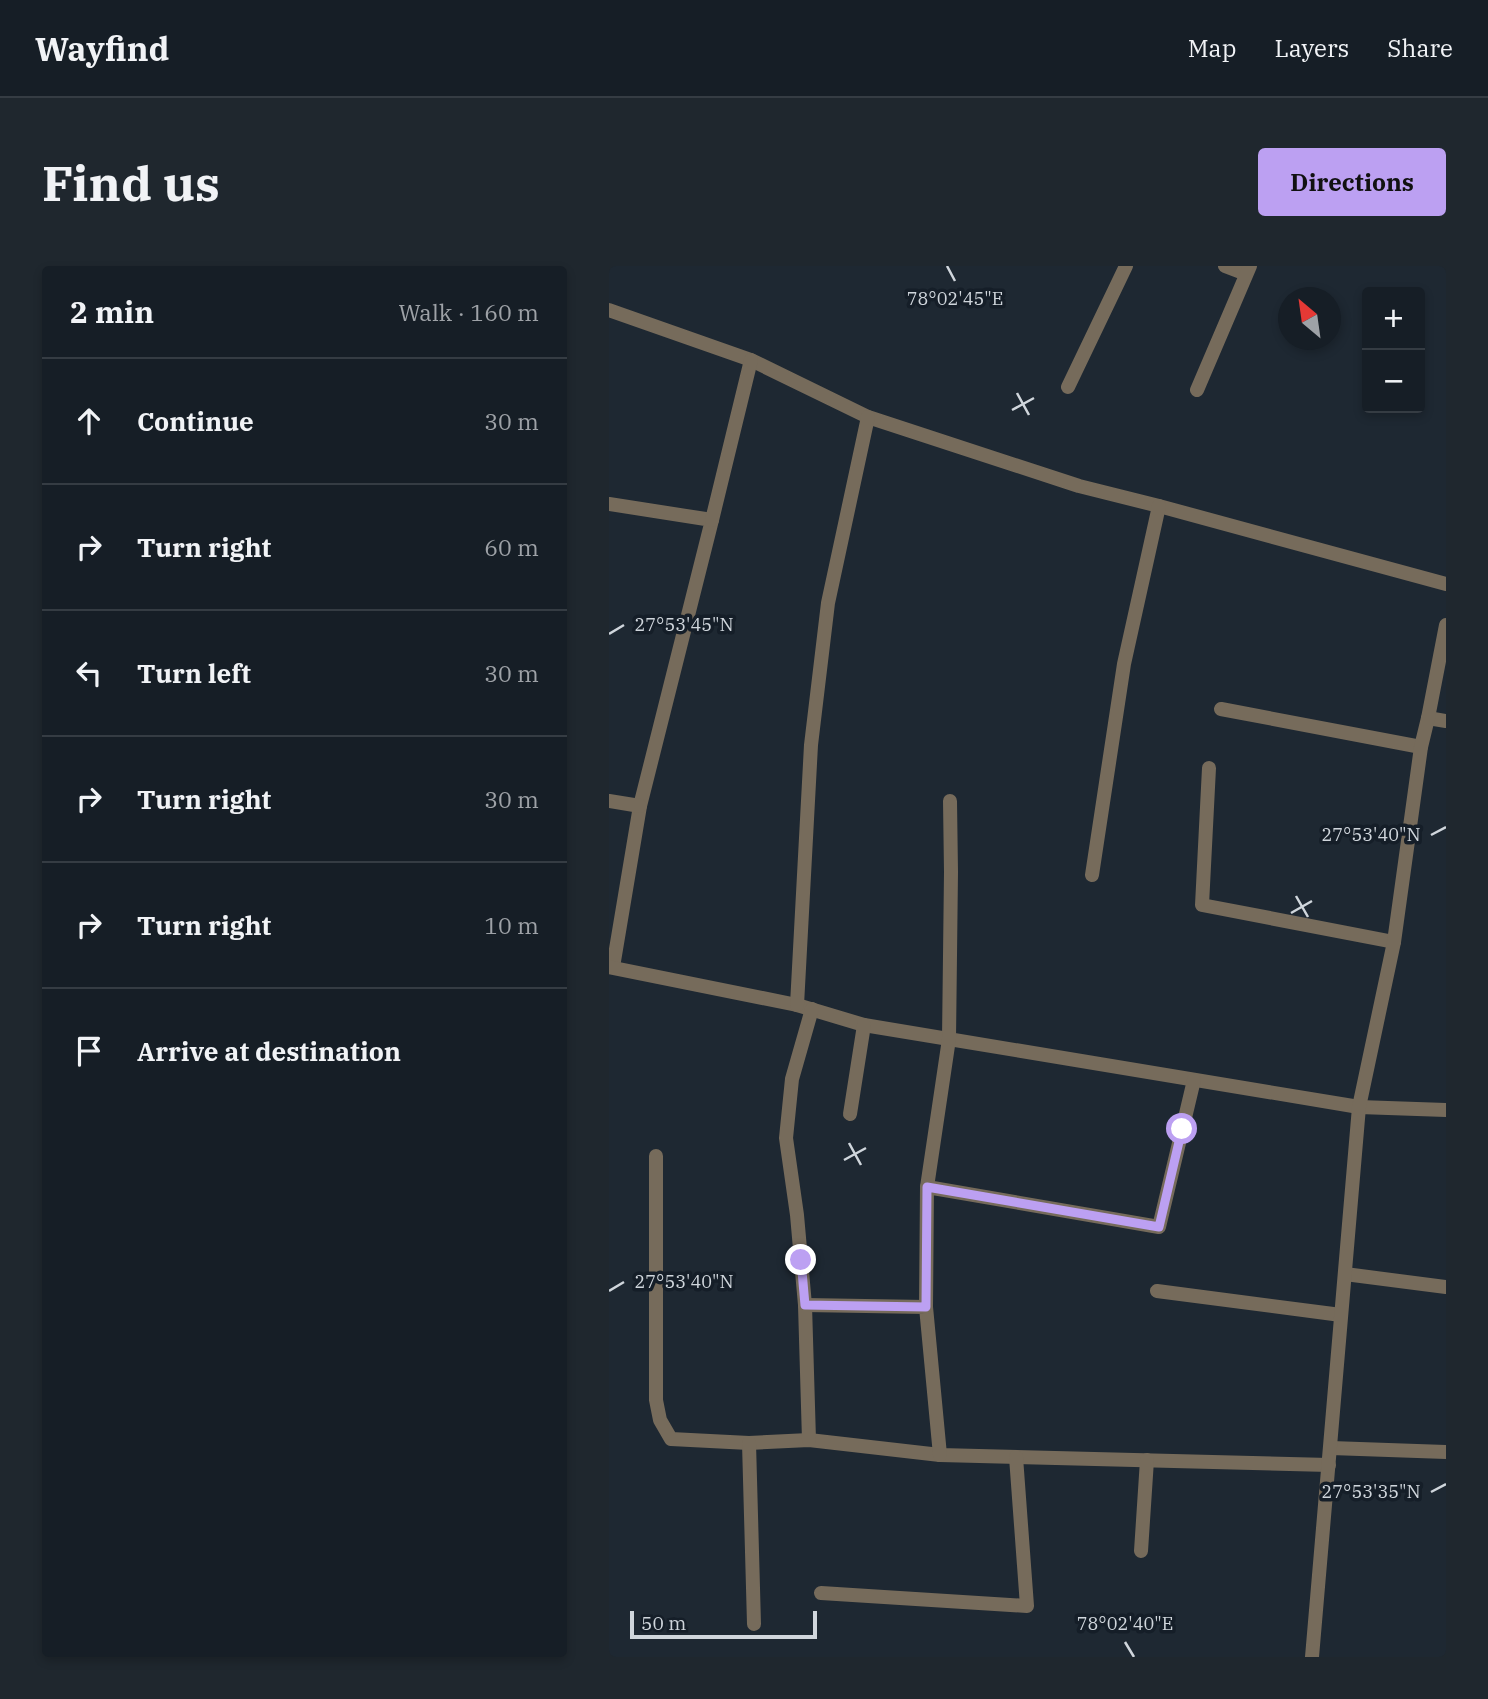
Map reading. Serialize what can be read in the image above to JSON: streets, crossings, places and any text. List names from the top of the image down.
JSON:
{
  "scale_bar": "50 m",
  "north": "top left",
  "page": {
    "header": "Wayfind",
    "nav": ["Map", "Layers", "Share"],
    "buttons": "Directions",
    "title": "Find us",
    "heading": ["2 min", "Walk · 160 m"],
    "map_buttons": ["+", "−"],
    "list": [
      ["Continue", "30 m"],
      ["Turn right", "60 m"],
      ["Turn left", "30 m"],
      ["Turn right", "30 m"],
      ["Turn right", "10 m"],
      "Arrive at destination"
    ],
    "scale": "50 m"
  },
  "coordinates": [
    "78°02'45\"E",
    "27°53'45\"N",
    "27°53'40\"N",
    "27°53'35\"N",
    "78°02'40\"E"
  ]
}
